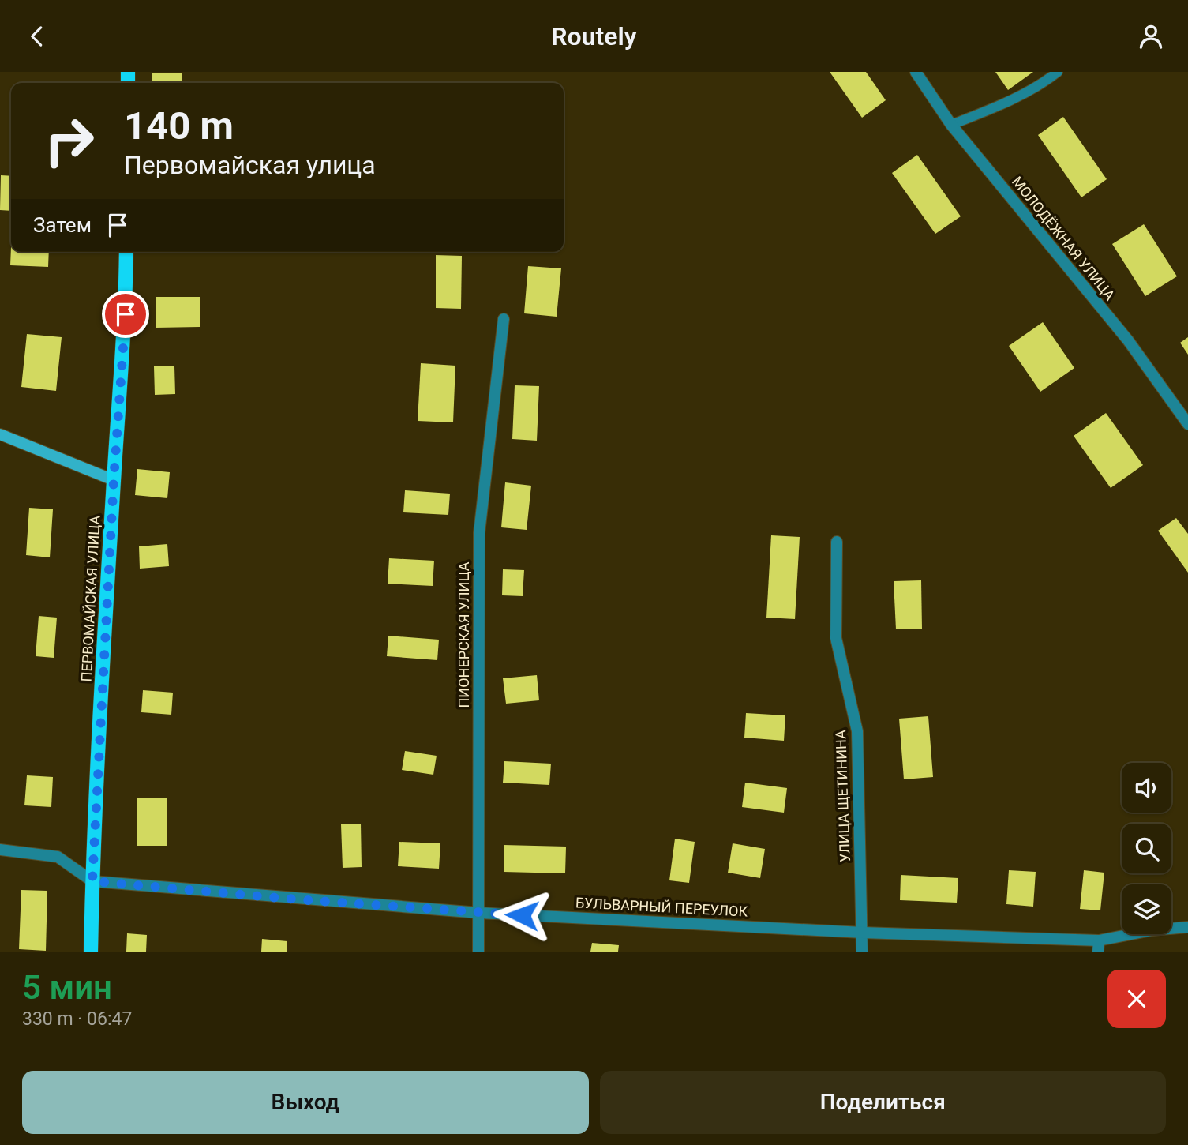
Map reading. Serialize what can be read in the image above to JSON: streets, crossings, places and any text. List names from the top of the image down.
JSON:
{
  "streets": {
    "main road": ["ПЕРВОМАЙСКАЯ УЛИЦА"],
    "street": [
      "МОЛОДЁЖНАЯ УЛИЦА",
      "ПИОНЕРСКАЯ УЛИЦА",
      "УЛИЦА ЩЕТИНИНА",
      "БУЛЬВАРНЫЙ ПЕРЕУЛОК"
    ]
  },
  "crossings": [
    ["ПЕРВОМАЙСКАЯ УЛИЦА", "БУЛЬВАРНЫЙ ПЕРЕУЛОК"],
    ["ПИОНЕРСКАЯ УЛИЦА", "БУЛЬВАРНЫЙ ПЕРЕУЛОК"],
    ["УЛИЦА ЩЕТИНИНА", "БУЛЬВАРНЫЙ ПЕРЕУЛОК"]
  ],
  "page": {
    "header": "Routely",
    "turn": ["140 m", "Первомайская улица"],
    "then": "Затем",
    "heading": ["5 мин", "330 m · 06:47"],
    "buttons": ["Выход", "Поделиться"]
  }
}
